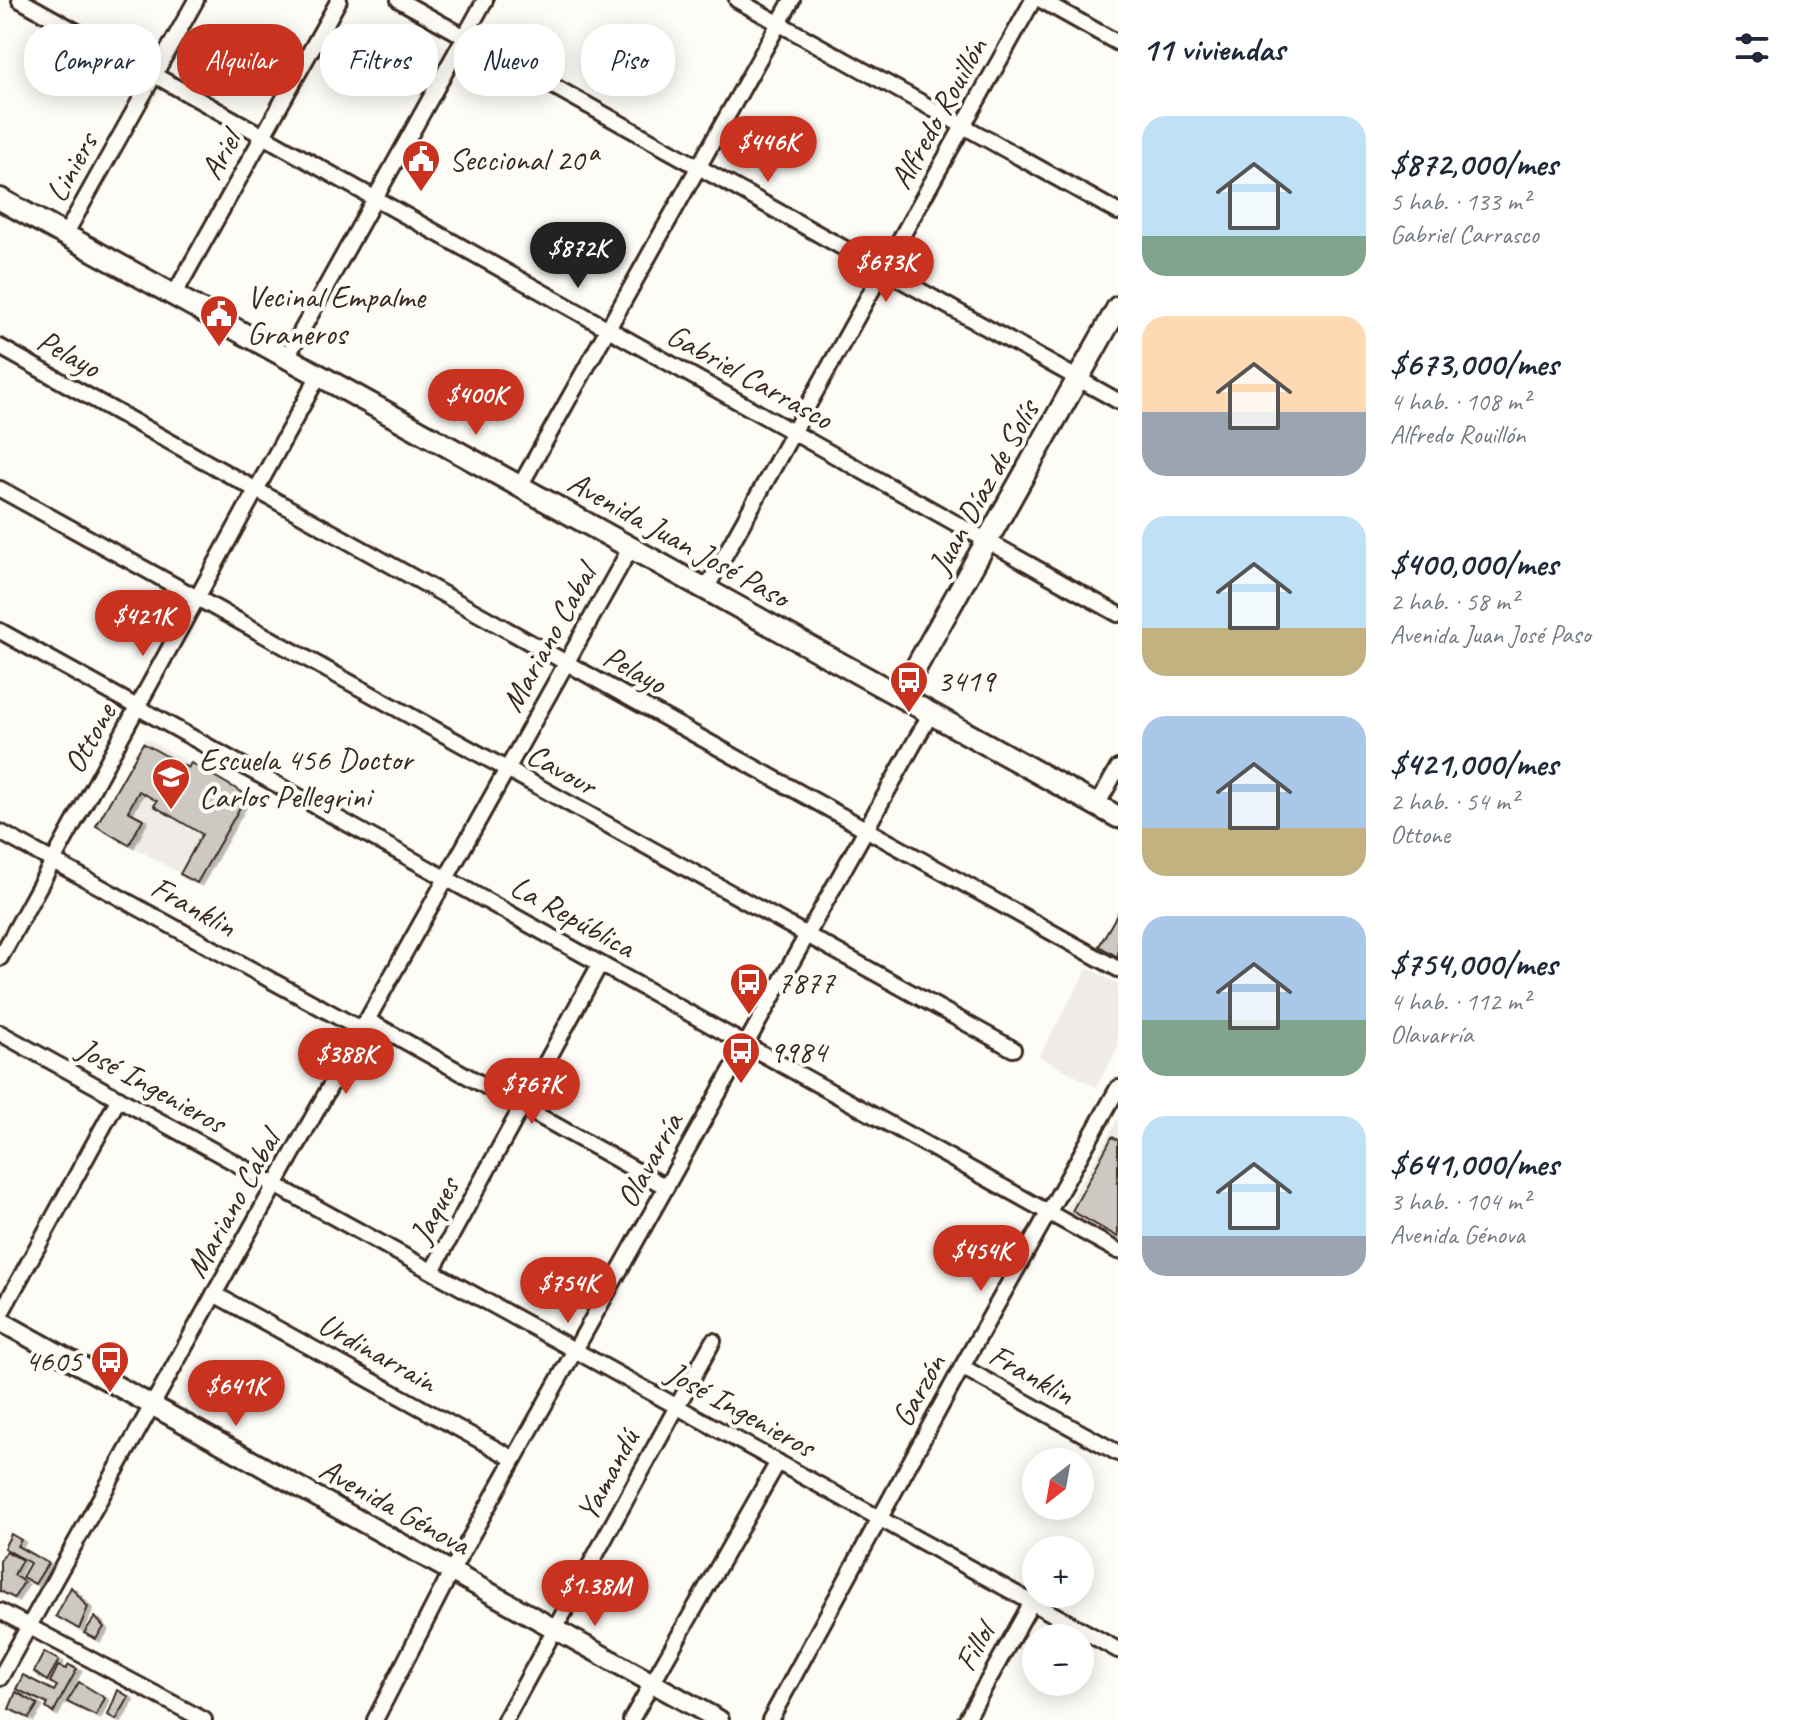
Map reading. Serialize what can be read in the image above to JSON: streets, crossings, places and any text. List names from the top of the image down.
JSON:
{
  "streets": {
    "main road": ["Juan Díaz de Solís", "Avenida Juan José Paso"],
    "street": [
      "Alfredo Rouillón",
      "Ariel",
      "Liniers",
      "Pelayo",
      "Gabriel Carrasco",
      "Mariano Cabal",
      "Ottone",
      "Cavour",
      "Franklin",
      "La República",
      "José Ingenieros",
      "Olavarría",
      "Jaques",
      "Urdinarrain",
      "Garzón",
      "Yamandú",
      "Avenida Génova",
      "Fillol"
    ]
  },
  "crossings": [
    ["Alfredo Rouillón", "Gabriel Carrasco"],
    ["Alfredo Rouillón", "Avenida Juan José Paso"],
    ["Ariel", "Gabriel Carrasco"],
    ["Ariel", "Avenida Juan José Paso"],
    ["Liniers", "Avenida Juan José Paso"],
    ["Pelayo", "Mariano Cabal"],
    ["Pelayo", "Ottone"],
    ["Pelayo", "Olavarría"],
    ["Gabriel Carrasco", "Juan Díaz de Solís"],
    ["Juan Díaz de Solís", "Avenida Juan José Paso"],
    ["Avenida Juan José Paso", "Mariano Cabal"],
    ["Avenida Juan José Paso", "Ottone"],
    ["Avenida Juan José Paso", "Olavarría"],
    ["Mariano Cabal", "Cavour"],
    ["Mariano Cabal", "Franklin"],
    ["Mariano Cabal", "La República"],
    ["Mariano Cabal", "José Ingenieros"],
    ["Mariano Cabal", "Urdinarrain"],
    ["Mariano Cabal", "Avenida Génova"],
    ["Ottone", "Cavour"],
    ["Ottone", "Franklin"],
    ["Ottone", "La República"],
    ["Cavour", "Olavarría"],
    ["Franklin", "Olavarría"],
    ["Franklin", "Jaques"],
    ["Franklin", "Garzón"],
    ["La República", "Olavarría"],
    ["La República", "Jaques"],
    ["La República", "Garzón"],
    ["José Ingenieros", "Olavarría"],
    ["José Ingenieros", "Jaques"],
    ["José Ingenieros", "Garzón"],
    ["José Ingenieros", "Yamandú"],
    ["Olavarría", "Urdinarrain"],
    ["Olavarría", "Avenida Génova"],
    ["Yamandú", "Avenida Génova"]
  ],
  "places": {
    "public building": ["Seccional 20ª", "Vecinal Empalme Graneros"],
    "bus stop": [
      "3419",
      "7877",
      "9984",
      "4605"
    ],
    "school or university": ["Escuela 456 Doctor Carlos Pellegrini"]
  },
  "north": "bottom left",
  "page": {
    "heading": "11 viviendas",
    "chip": [
      "Comprar",
      "Alquilar",
      "Filtros",
      "Nuevo",
      "Piso"
    ],
    "list": [
      {
        "name": "$872,000/mes",
        "note": "5 hab. · 133 m² · Gabriel Carrasco"
      },
      {
        "name": "$673,000/mes",
        "note": "4 hab. · 108 m² · Alfredo Rouillón"
      },
      {
        "name": "$400,000/mes",
        "note": "2 hab. · 58 m² · Avenida Juan José Paso"
      },
      {
        "name": "$421,000/mes",
        "note": "2 hab. · 54 m² · Ottone"
      },
      {
        "name": "$754,000/mes",
        "note": "4 hab. · 112 m² · Olavarría"
      },
      {
        "name": "$641,000/mes",
        "note": "3 hab. · 104 m² · Avenida Génova"
      }
    ],
    "price": [
      "$446K",
      "$872K",
      "$673K",
      "$400K",
      "$421K",
      "$388K",
      "$767K",
      "$454K",
      "$754K",
      "$641K",
      "$1.38M"
    ],
    "map_buttons": ["+", "−"]
  }
}
